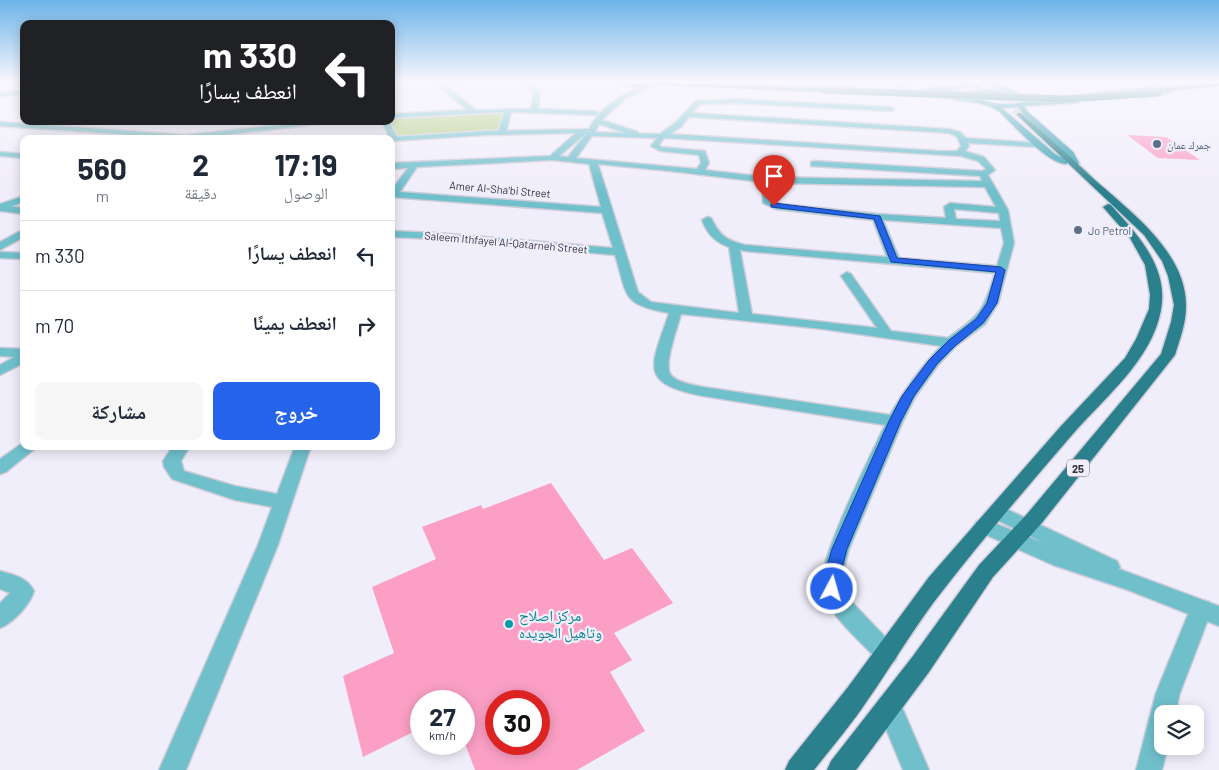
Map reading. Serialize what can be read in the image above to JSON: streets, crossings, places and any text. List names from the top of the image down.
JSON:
{
  "streets": {
    "highway": ["25"],
    "street": ["Amer Al-Sha‘bi Street", "Saleem Ithfayel Al-Qatarneh Street"]
  },
  "places": ["جمرك عمان", "Jo Petrol", "مركز اصلاح وتاهيل الجويده"],
  "page": {
    "turn": ["330 m", "انعطف يسارًا"],
    "eta": [
      "17:19",
      "الوصول",
      "2",
      "دقيقة",
      "560",
      "m"
    ],
    "list": [
      {
        "name": "انعطف يسارًا",
        "value": "330 m"
      },
      {
        "name": "انعطف يمينًا",
        "value": "70 m"
      }
    ],
    "buttons": ["خروج", "مشاركة"],
    "speed": "27 km/h",
    "limit": "30"
  }
}
